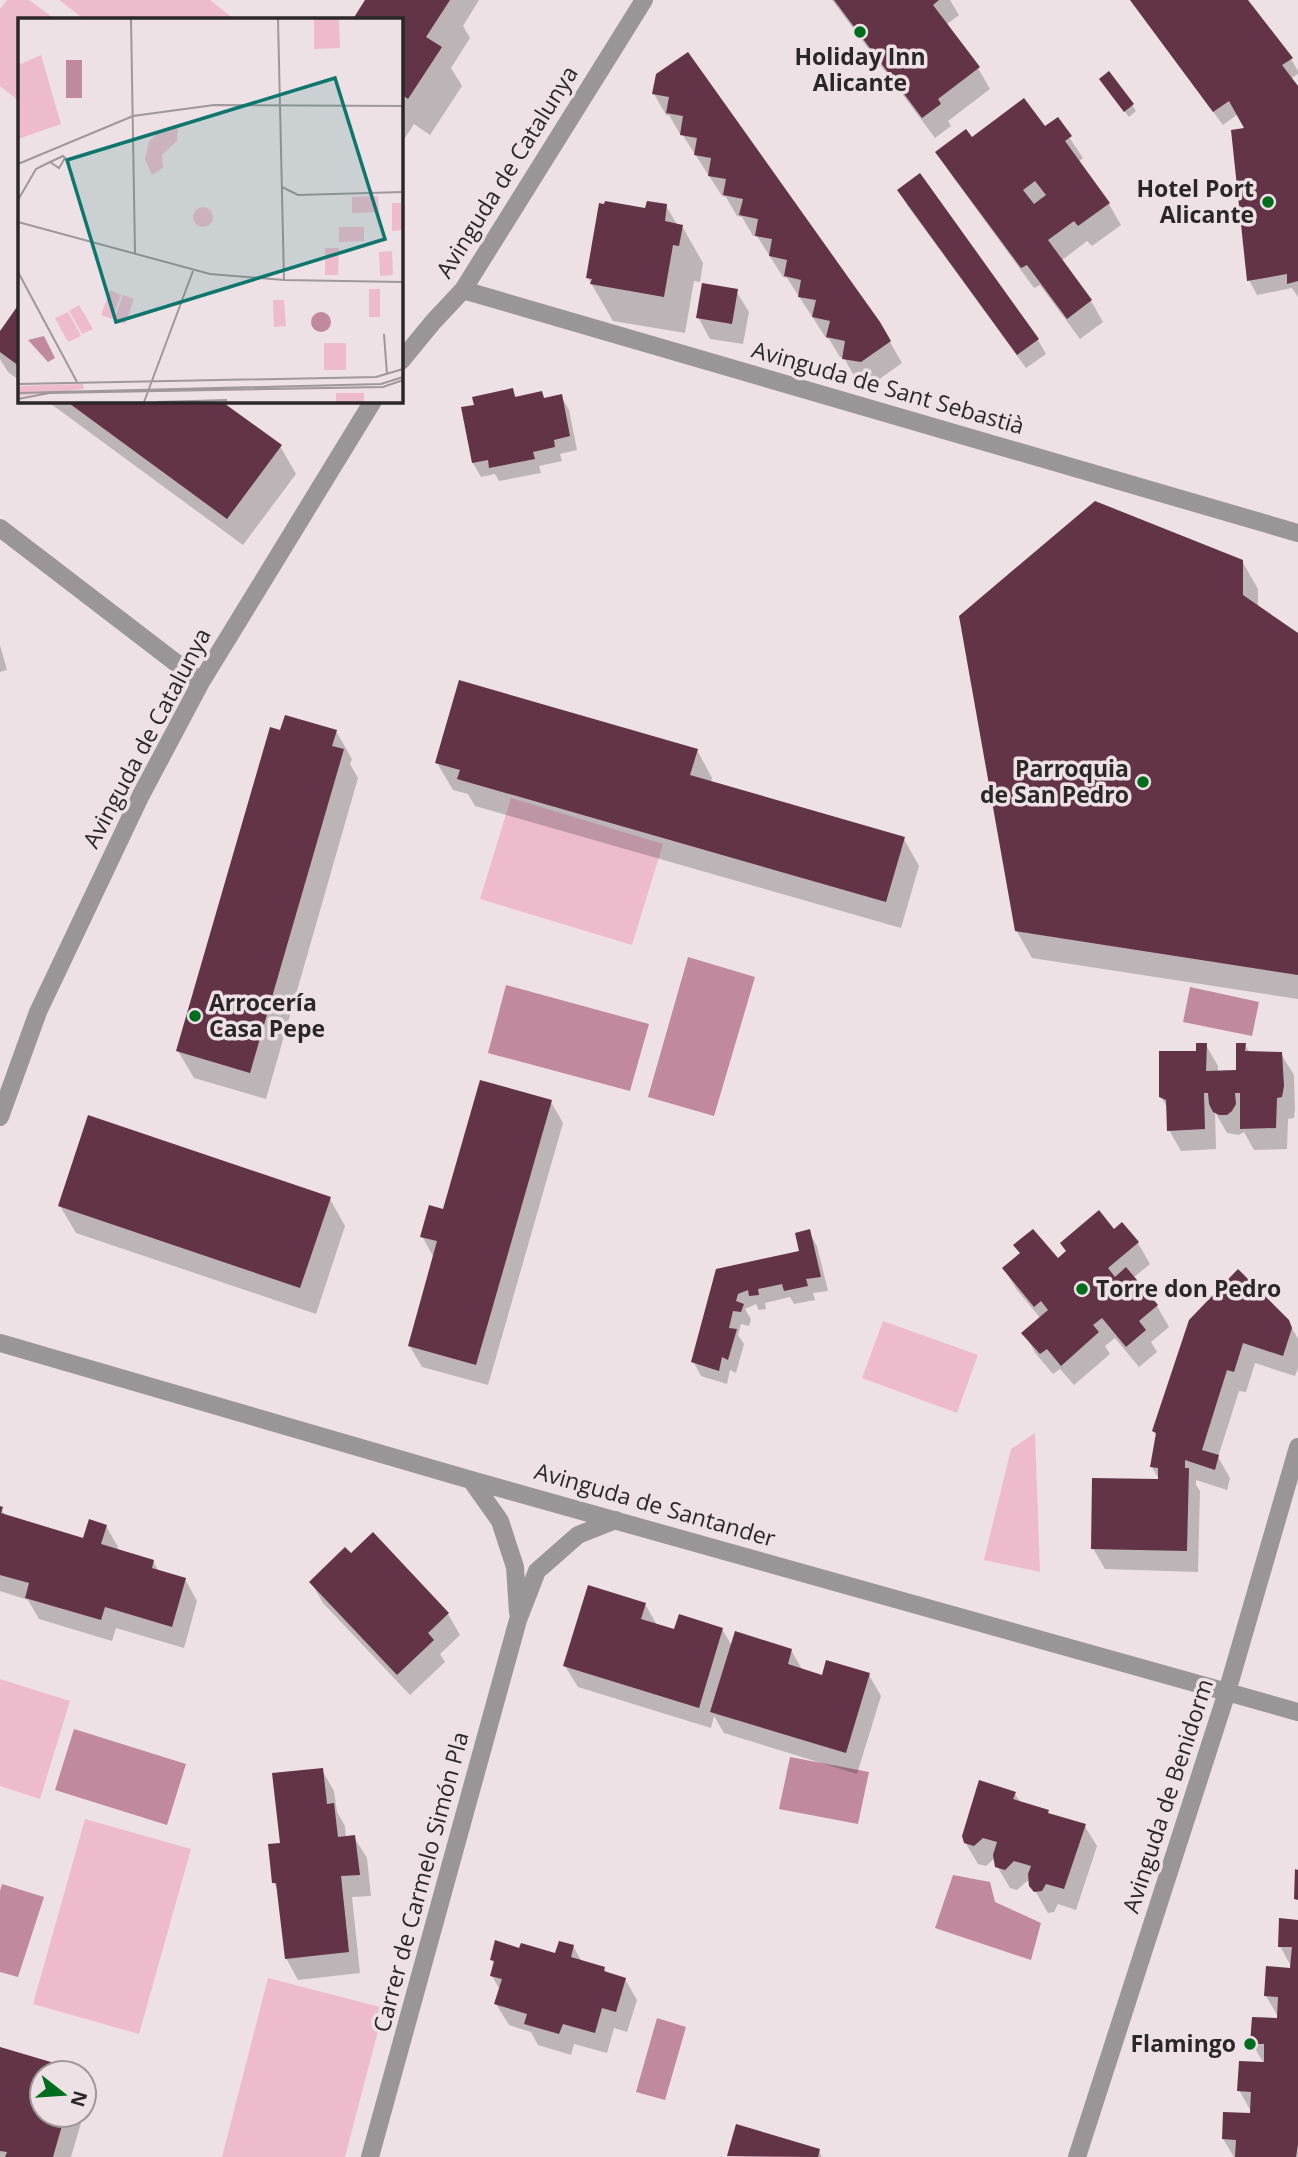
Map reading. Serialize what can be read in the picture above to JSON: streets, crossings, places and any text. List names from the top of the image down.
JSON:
{
  "streets": {
    "street": [
      "Avinguda de Catalunya",
      "Avinguda de Sant Sebastià",
      "Avinguda de Santander",
      "Avinguda de Benidorm",
      "Carrer de Carmelo Simón Pla"
    ]
  },
  "crossings": [
    ["Avinguda de Catalunya", "Avinguda de Sant Sebastià"],
    ["Avinguda de Santander", "Avinguda de Benidorm"],
    ["Avinguda de Santander", "Carrer de Carmelo Simón Pla"]
  ],
  "places": [
    "Holiday Inn Alicante",
    "Hotel Port Alicante",
    "Parroquia de San Pedro",
    "Arrocería Casa Pepe",
    "Torre don Pedro",
    "Flamingo"
  ],
  "north": "right"
}
